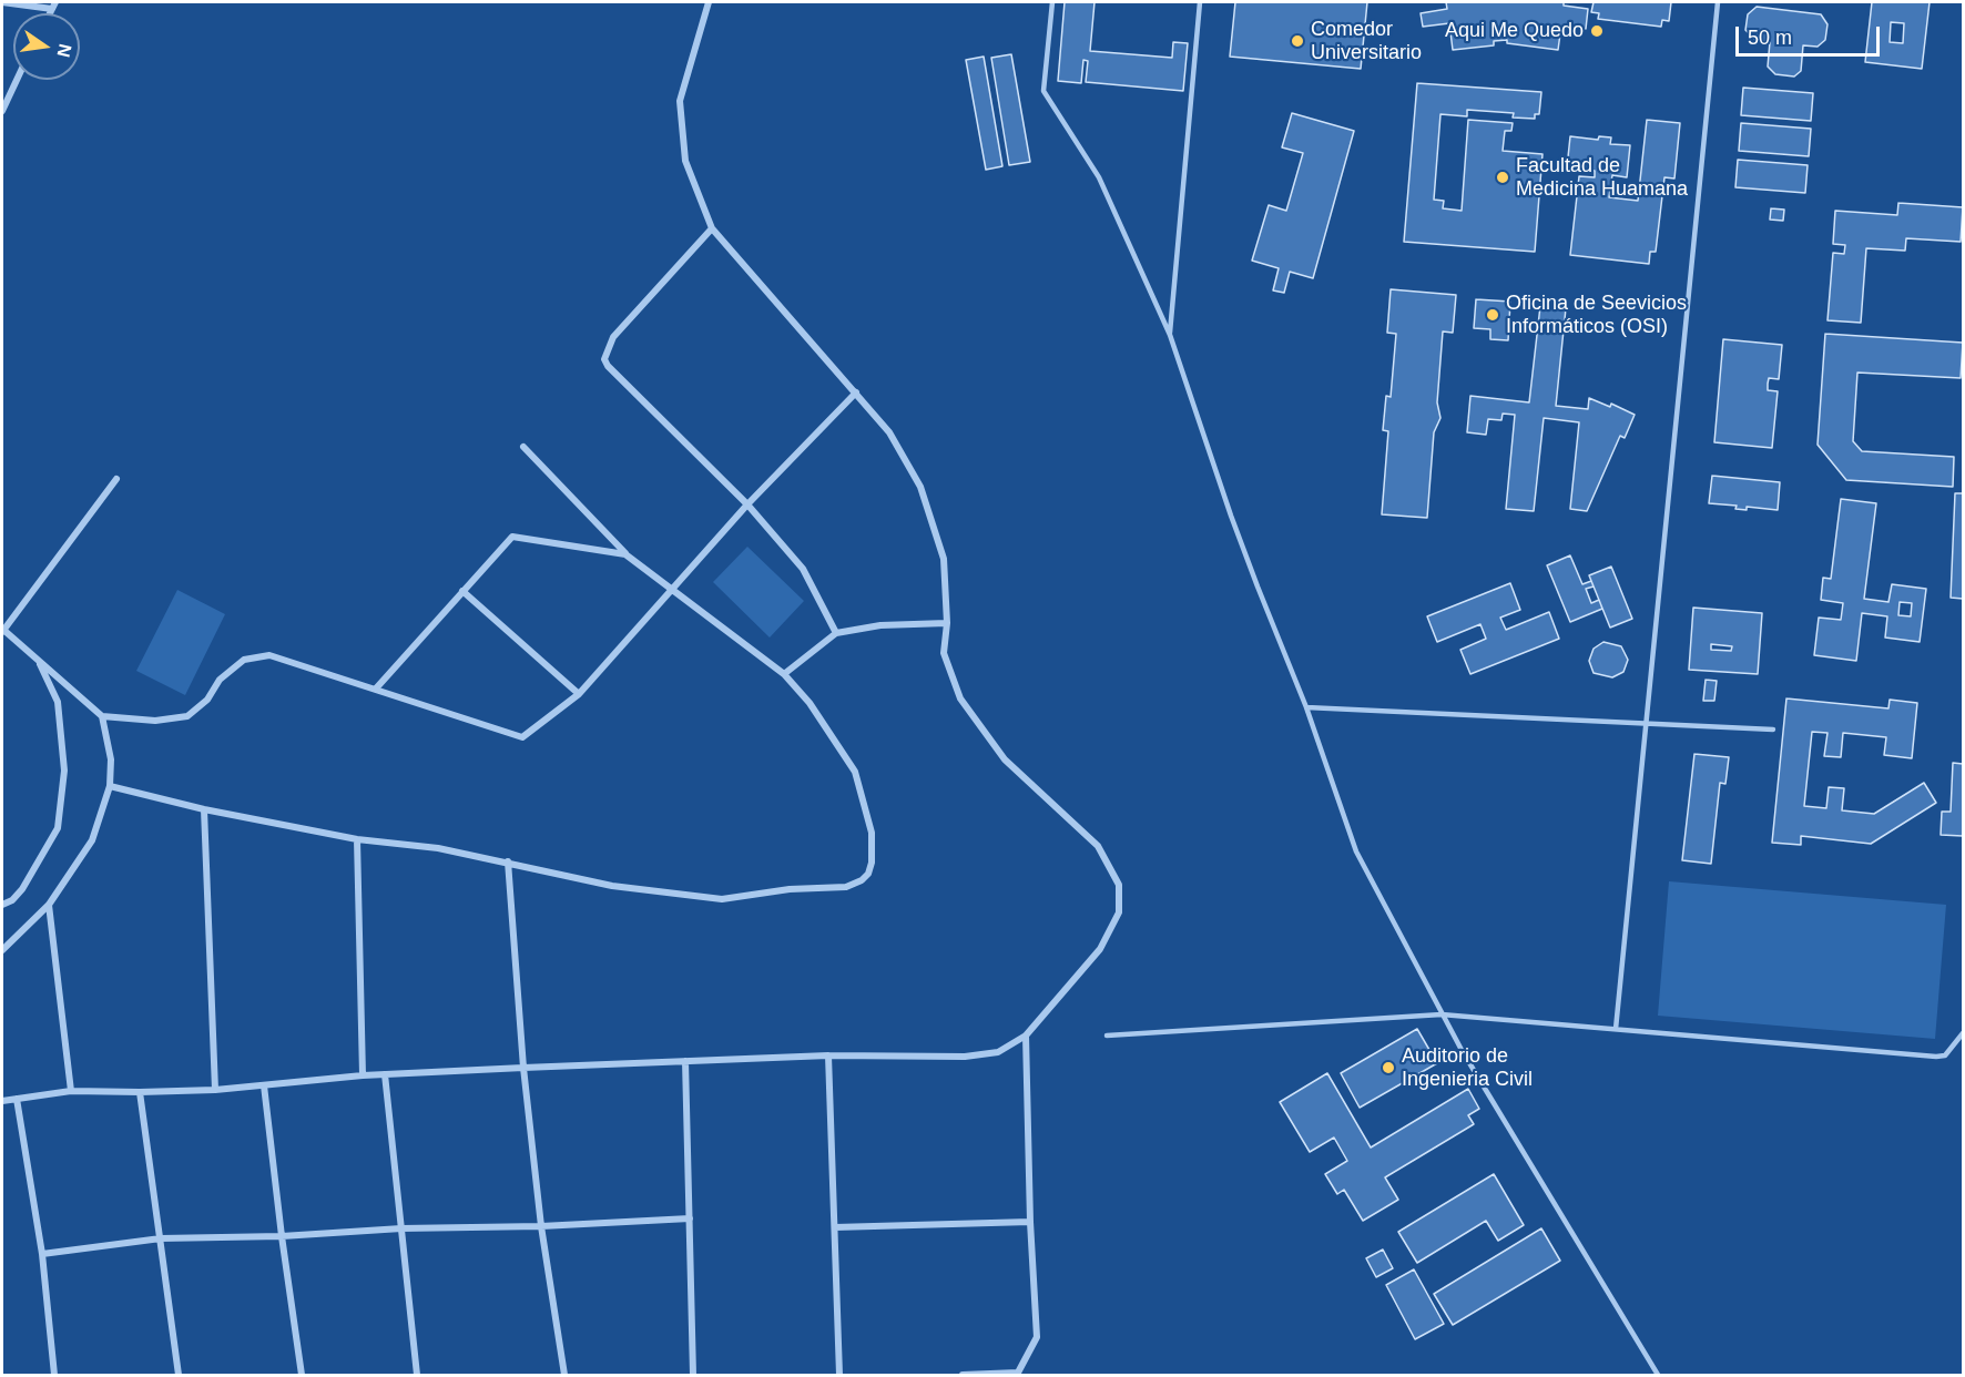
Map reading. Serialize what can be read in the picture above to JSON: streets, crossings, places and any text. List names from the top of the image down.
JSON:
{
  "places": [
    "Aqui Me Quedo",
    "Comedor Universitario",
    "Facultad de Medicina Huamana",
    "Oficina de Seevicios Informáticos (OSI)",
    "Auditorio de Ingenieria Civil"
  ],
  "scale_bar": "50 m",
  "north": "right"
}
